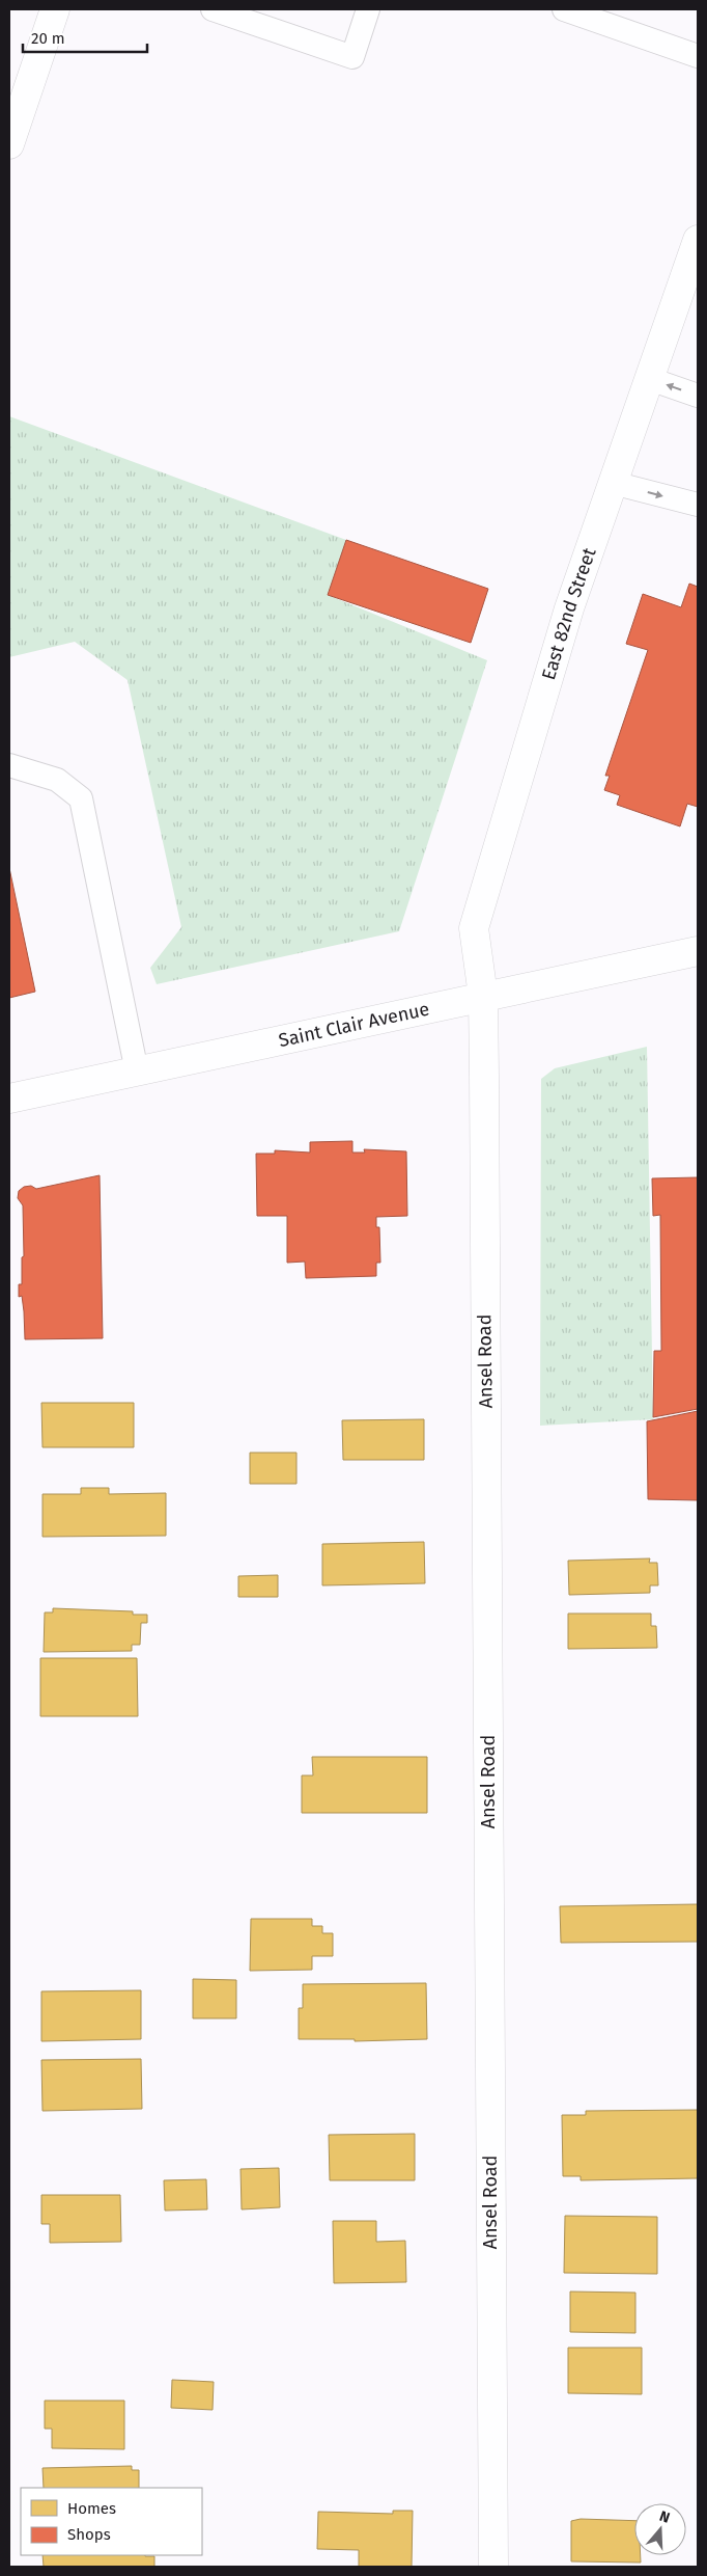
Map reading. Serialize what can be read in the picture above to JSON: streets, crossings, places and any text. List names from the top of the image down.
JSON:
{
  "streets": {
    "street": ["East 82nd Street", "Saint Clair Avenue", "Ansel Road"]
  },
  "crossings": [
    ["East 82nd Street", "Saint Clair Avenue"],
    ["East 82nd Street", "Ansel Road"],
    ["Saint Clair Avenue", "Ansel Road"]
  ],
  "legend": ["Homes", "Shops"],
  "scale_bar": "20 m",
  "north": "top"
}
